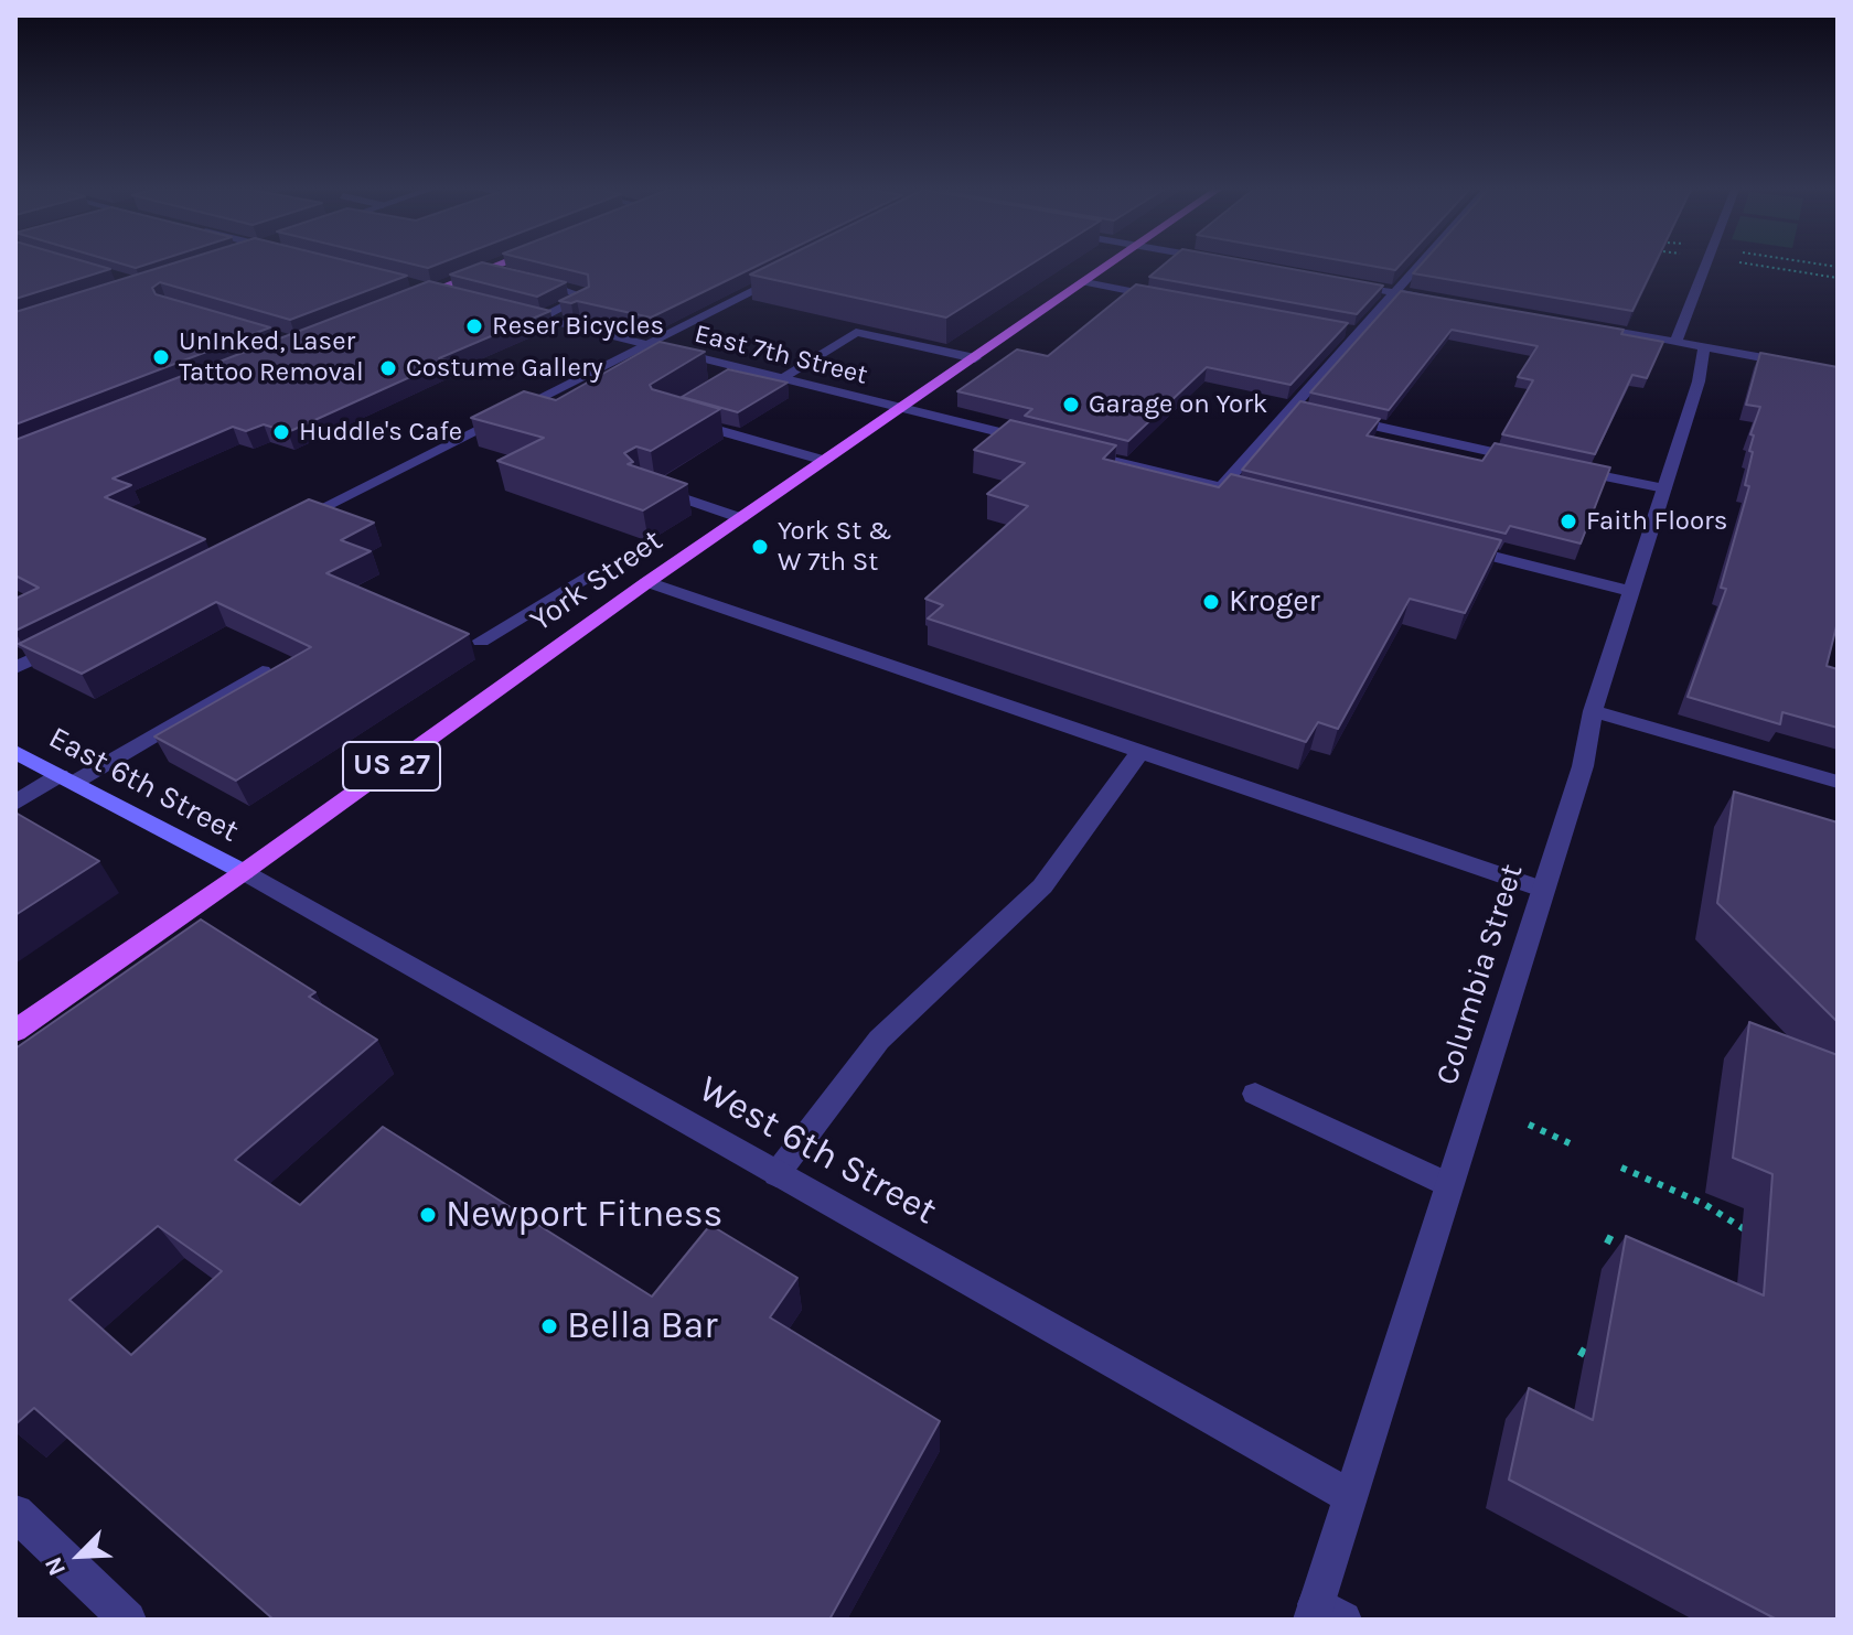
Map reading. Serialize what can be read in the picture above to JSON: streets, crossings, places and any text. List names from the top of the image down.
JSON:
{
  "streets": {
    "main road": ["York Street", "US 27"],
    "street": [
      "East 7th Street",
      "East 6th Street",
      "Columbia Street",
      "West 6th Street"
    ]
  },
  "crossings": [
    ["East 7th Street", "York Street"],
    ["York Street", "East 6th Street"],
    ["York Street", "West 6th Street"],
    ["East 6th Street", "West 6th Street"],
    ["Columbia Street", "West 6th Street"]
  ],
  "places": [
    "Reser Bicycles",
    "UnInked, Laser Tattoo Removal",
    "Costume Gallery",
    "Garage on York",
    "Huddle's Cafe",
    "Faith Floors",
    "York St & W 7th St",
    "Kroger",
    "Newport Fitness",
    "Bella Bar"
  ],
  "north": "bottom left"
}
